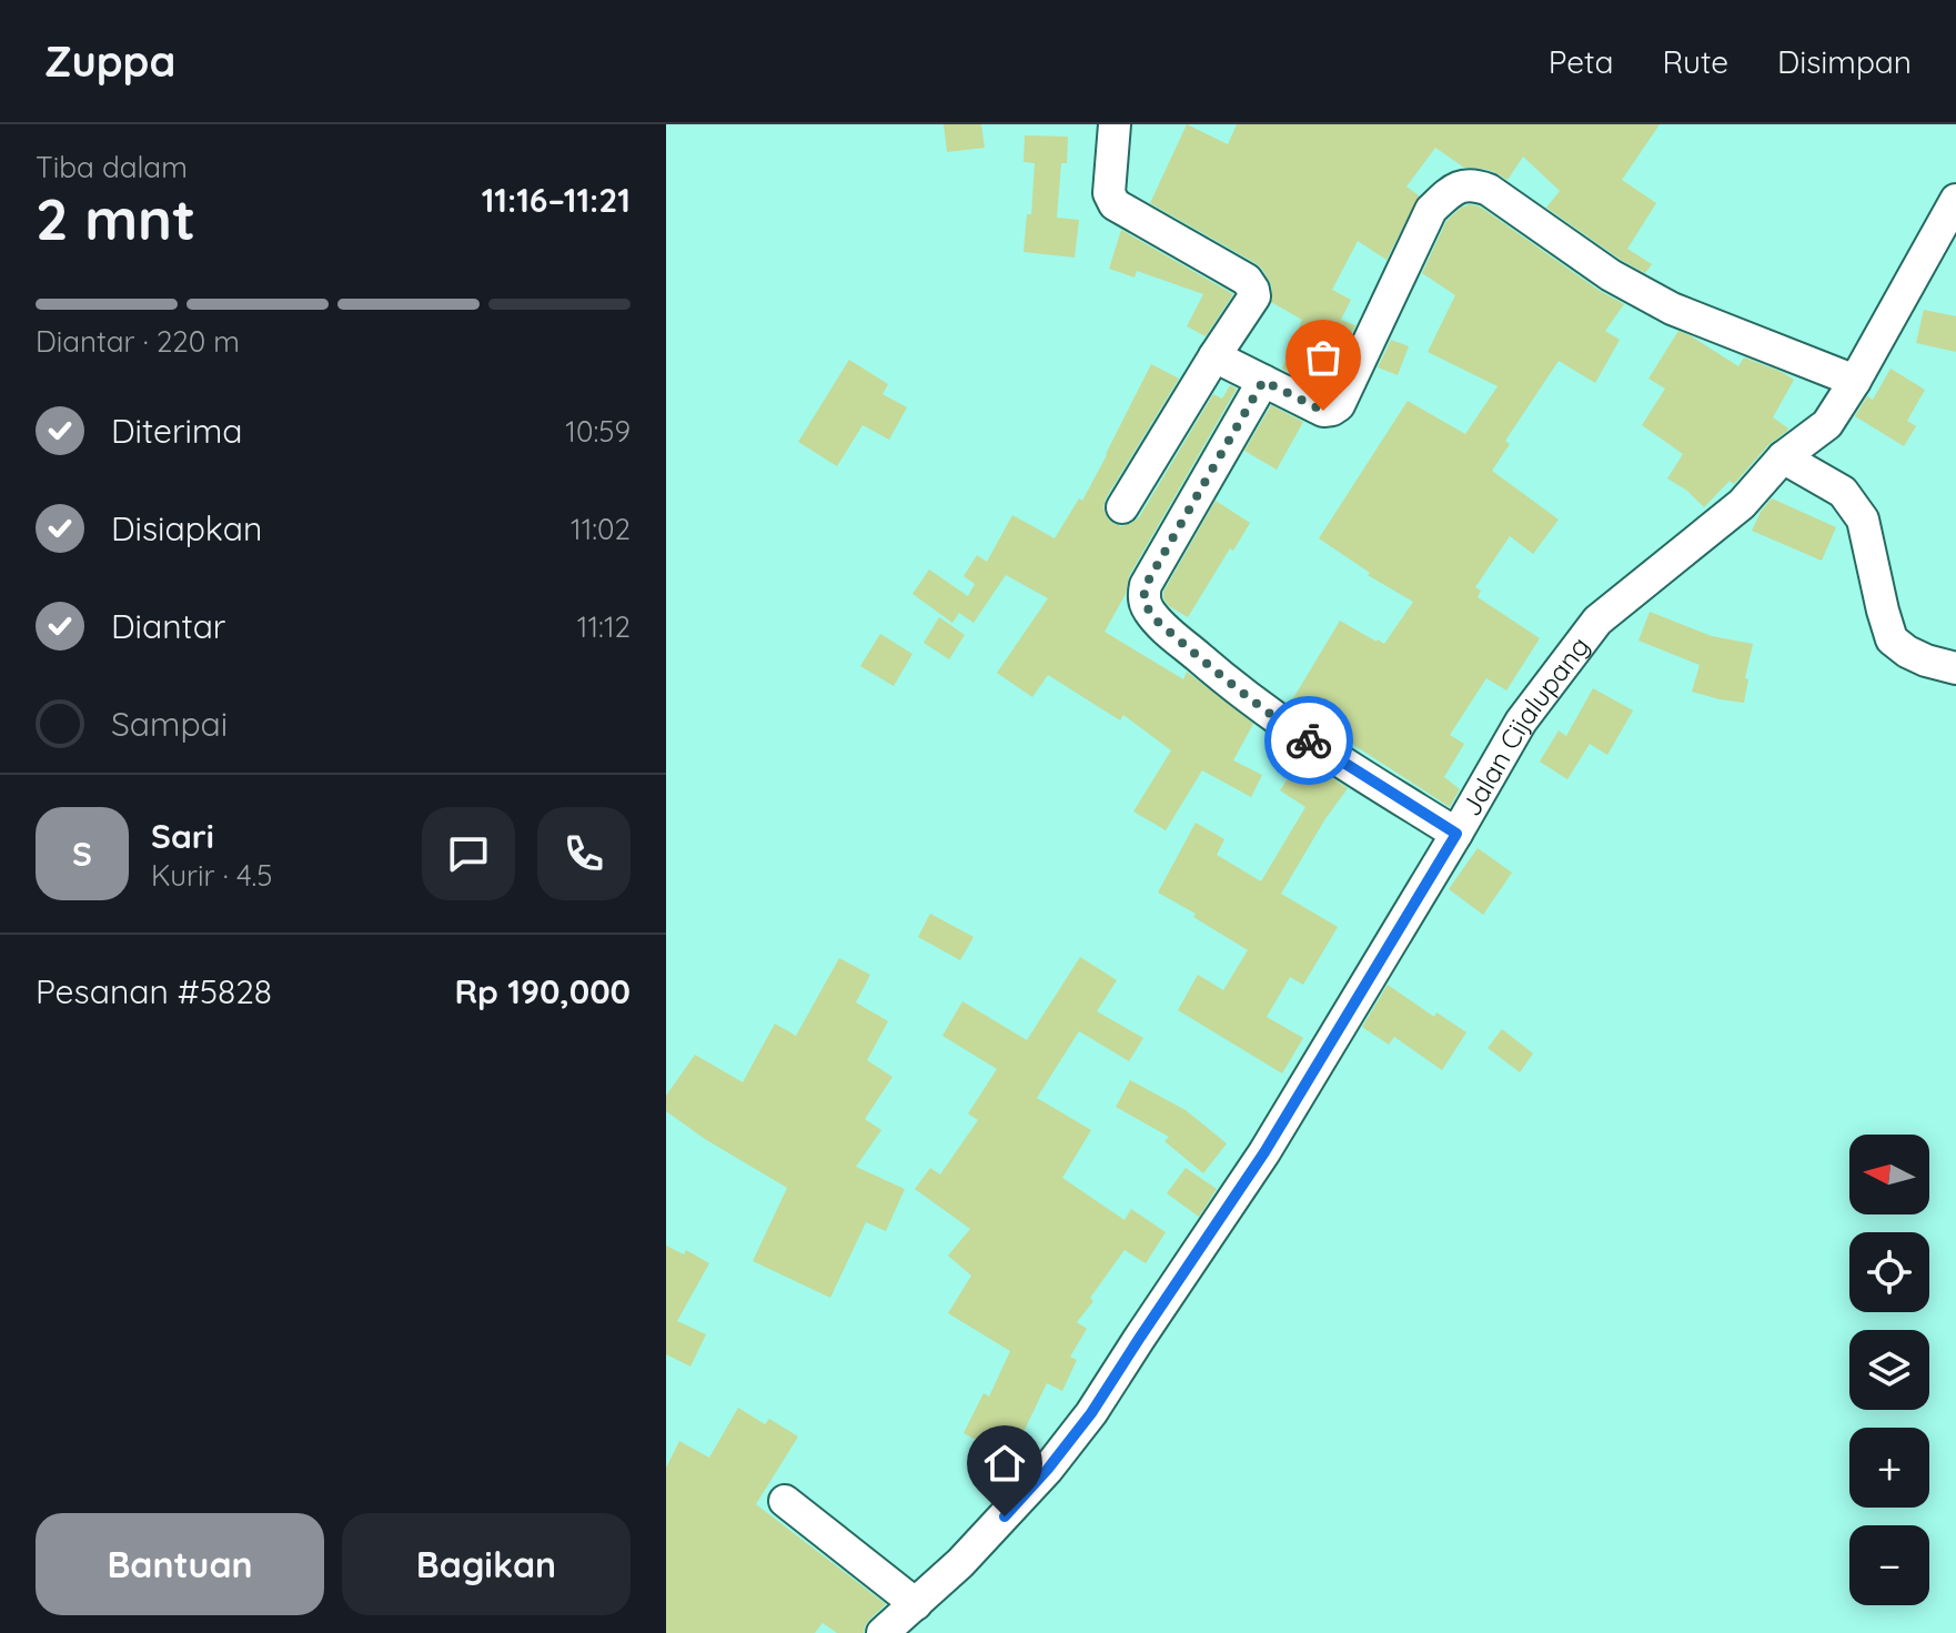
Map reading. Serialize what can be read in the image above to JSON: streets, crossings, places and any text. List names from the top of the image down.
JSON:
{
  "streets": {
    "street": ["Jalan Cijalupang"]
  },
  "north": "left",
  "page": {
    "header": "Zuppa",
    "nav": ["Peta", "Rute", "Disimpan"],
    "heading": ["2 mnt", "Tiba dalam", "11:16–11:21"],
    "panel": [
      "Sari",
      "Kurir · 4.5",
      "Pesanan #5828",
      "Rp 190,000"
    ],
    "bar": "Diantar · 220 m",
    "list": [
      ["Diterima", "10:59"],
      ["Disiapkan", "11:02"],
      ["Diantar", "11:12"],
      "Sampai"
    ],
    "round": "S",
    "map_buttons": ["+", "−"],
    "buttons": ["Bantuan", "Bagikan"]
  }
}
